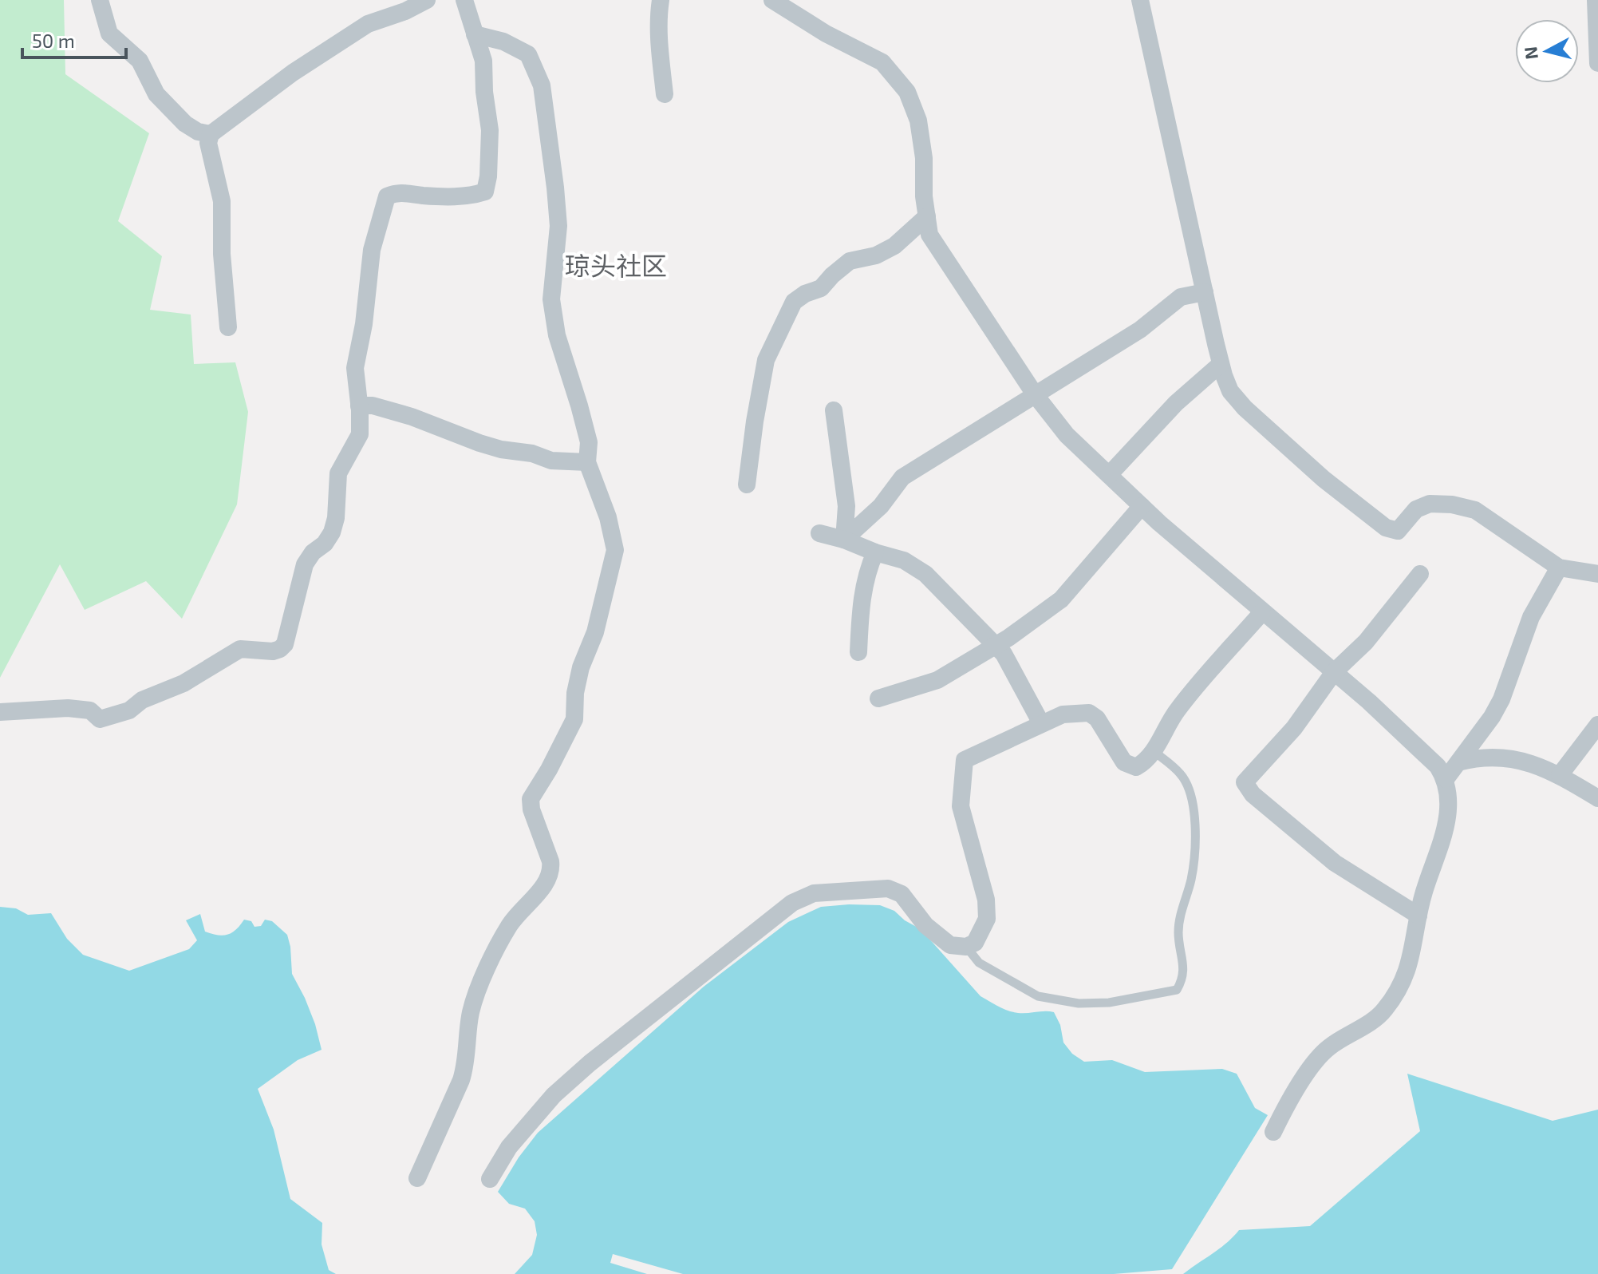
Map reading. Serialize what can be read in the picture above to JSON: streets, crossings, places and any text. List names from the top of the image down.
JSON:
{
  "districts": ["琼头社区"],
  "scale_bar": "50 m",
  "north": "left"
}
